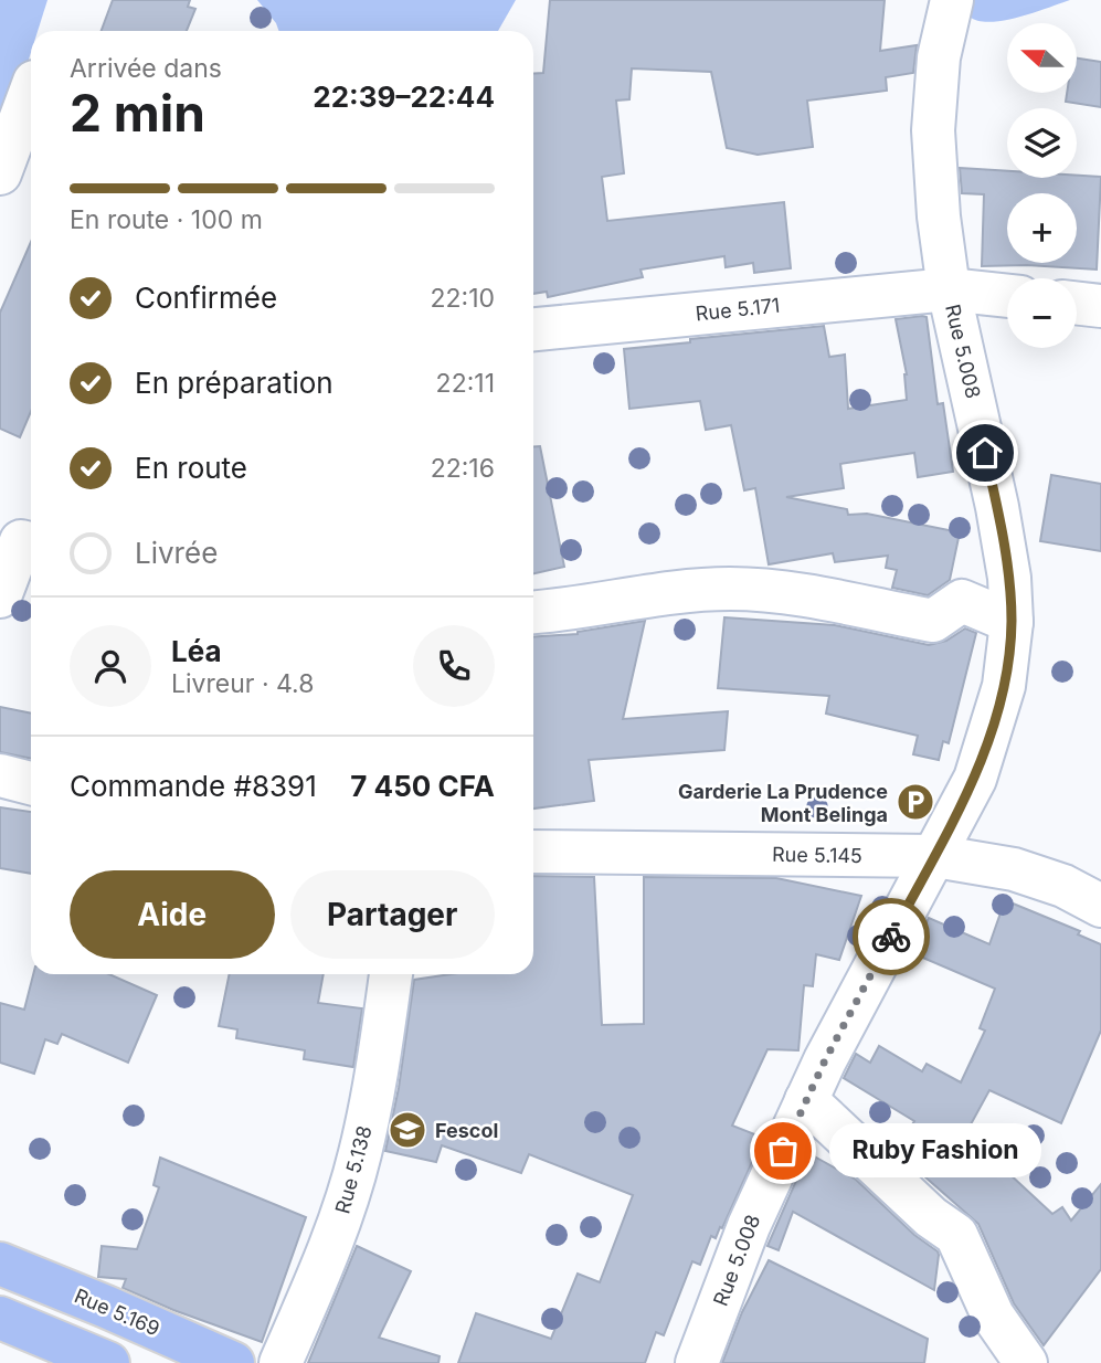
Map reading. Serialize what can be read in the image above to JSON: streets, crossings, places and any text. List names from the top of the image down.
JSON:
{
  "streets": {
    "main road": ["Rue 5.169"],
    "street": [
      "Rue 5.171",
      "Rue 5.008",
      "Rue 5.145",
      "Rue 5.138"
    ]
  },
  "crossings": [
    ["Rue 5.171", "Rue 5.008"],
    ["Rue 5.008", "Rue 5.145"]
  ],
  "places": {
    "parking": ["Garderie La Prudence Mont Belinga"],
    "school or university": ["Fescol"],
    "other": ["Ruby Fashion"]
  },
  "north": "left",
  "page": {
    "map_buttons": ["+", "−"],
    "heading": ["2 min", "Arrivée dans", "22:39–22:44"],
    "panel": [
      "Léa",
      "Livreur · 4.8",
      "Commande #8391",
      "7 450 CFA"
    ],
    "bar": "En route · 100 m",
    "list": [
      ["Confirmée", "22:10"],
      ["En préparation", "22:11"],
      ["En route", "22:16"],
      "Livrée"
    ],
    "buttons": ["Aide", "Partager"],
    "bubble": "Ruby Fashion"
  }
}
